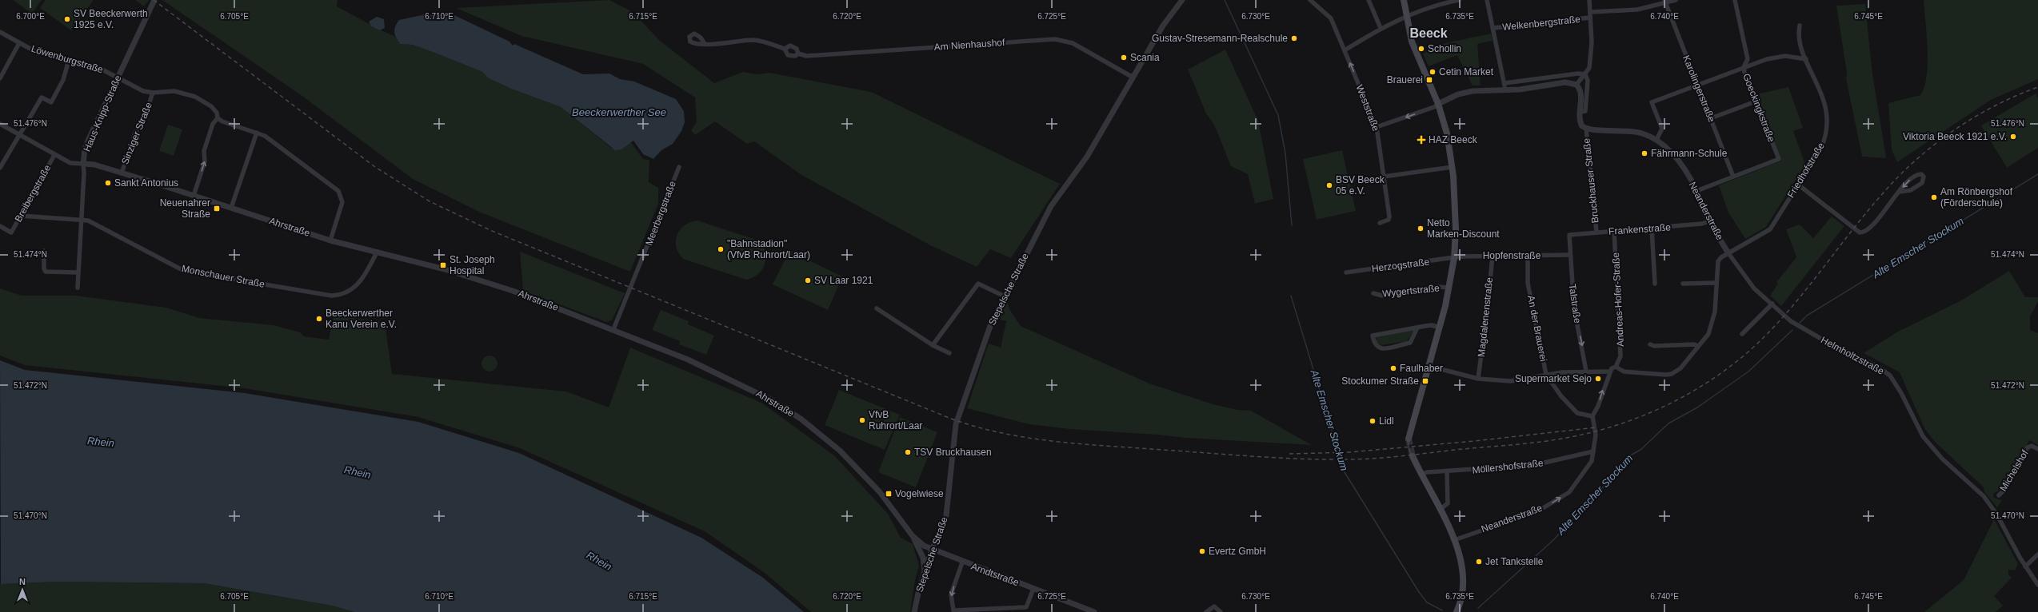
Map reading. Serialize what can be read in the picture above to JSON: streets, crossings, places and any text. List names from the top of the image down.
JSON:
{
  "streets": {
    "street": [
      "Welkenbergstraße",
      "Am Nienhaushof",
      "Löwenburgstraße",
      "Karolingerstraße",
      "Weststraße",
      "Goeckingkstraße",
      "Haus-Knipp-Straße",
      "Sinziger Straße",
      "Friedhofstraße",
      "Bruckhauser Straße",
      "Breibergstraße",
      "Neanderstraße",
      "Meerbergstraße",
      "Ahrstraße",
      "Frankenstraße",
      "Hopfenstraße",
      "Herzogstraße",
      "Monschauer Straße",
      "Stepelsche Straße",
      "Wygertstraße",
      "Andreas-Hofer-Straße",
      "Talstraße",
      "Magdalenenstraße",
      "An der Brauerei",
      "Helmholtzstraße",
      "Möllershofstraße",
      "Michelshof",
      "Arndtstraße"
    ]
  },
  "crossings": [
    ["Am Nienhaushof", "Stepelsche Straße"],
    ["Löwenburgstraße", "Haus-Knipp-Straße"],
    ["Löwenburgstraße", "Sinziger Straße"],
    ["Karolingerstraße", "Goeckingkstraße"],
    ["Haus-Knipp-Straße", "Ahrstraße"],
    ["Haus-Knipp-Straße", "Monschauer Straße"],
    ["Sinziger Straße", "Ahrstraße"],
    ["Friedhofstraße", "Neanderstraße"],
    ["Friedhofstraße", "Helmholtzstraße"],
    ["Bruckhauser Straße", "Frankenstraße"],
    ["Breibergstraße", "Monschauer Straße"],
    ["Neanderstraße", "Frankenstraße"],
    ["Neanderstraße", "An der Brauerei"],
    ["Neanderstraße", "Helmholtzstraße"],
    ["Neanderstraße", "Möllershofstraße"],
    ["Meerbergstraße", "Ahrstraße"],
    ["Ahrstraße", "Monschauer Straße"],
    ["Ahrstraße", "Stepelsche Straße"],
    ["Ahrstraße", "Arndtstraße"],
    ["Frankenstraße", "Andreas-Hofer-Straße"],
    ["Frankenstraße", "Talstraße"],
    ["Hopfenstraße", "Herzogstraße"],
    ["Hopfenstraße", "Talstraße"],
    ["Hopfenstraße", "Magdalenenstraße"],
    ["Hopfenstraße", "An der Brauerei"],
    ["Stepelsche Straße", "Arndtstraße"]
  ],
  "one_way": ["Neanderstraße", "Talstraße"],
  "districts": ["Beeck"],
  "water": ["Beeckerwerther See", "Alte Emscher Stockum", "Rhein"],
  "places": {
    "other": [
      "SV Beeckerwerth 1925 e.V.",
      "Gustav-Stresemann-Realschule",
      "Schollin",
      "Scania",
      "Cetin Market",
      "Viktoria Beeck 1921 e.V.",
      "Fährmann-Schule",
      "Sankt Antonius",
      "BSV Beeck 05 e.V.",
      "Am Rönbergshof (Förderschule)",
      "Netto Marken-Discount",
      "\"Bahnstadion\" (VfvB Ruhrort/Laar)",
      "SV Laar 1921",
      "Beeckerwerther Kanu Verein e.V.",
      "Faulhaber",
      "Supermarket Sejo",
      "VfvB Ruhrort/Laar",
      "Lidl",
      "TSV Bruckhausen",
      "Evertz GmbH",
      "Jet Tankstelle"
    ],
    "transit": [
      "Brauerei",
      "Neuenahrer Straße",
      "St. Joseph Hospital",
      "Stockumer Straße",
      "Vogelwiese"
    ],
    "health": ["HAZ Beeck"]
  },
  "north": "top",
  "coordinates": [
    "6.700°E",
    "6.705°E",
    "6.710°E",
    "6.715°E",
    "6.720°E",
    "6.725°E",
    "6.730°E",
    "6.735°E",
    "6.740°E",
    "6.745°E",
    "51.476°N",
    "51.474°N",
    "51.472°N",
    "51.470°N"
  ]
}
